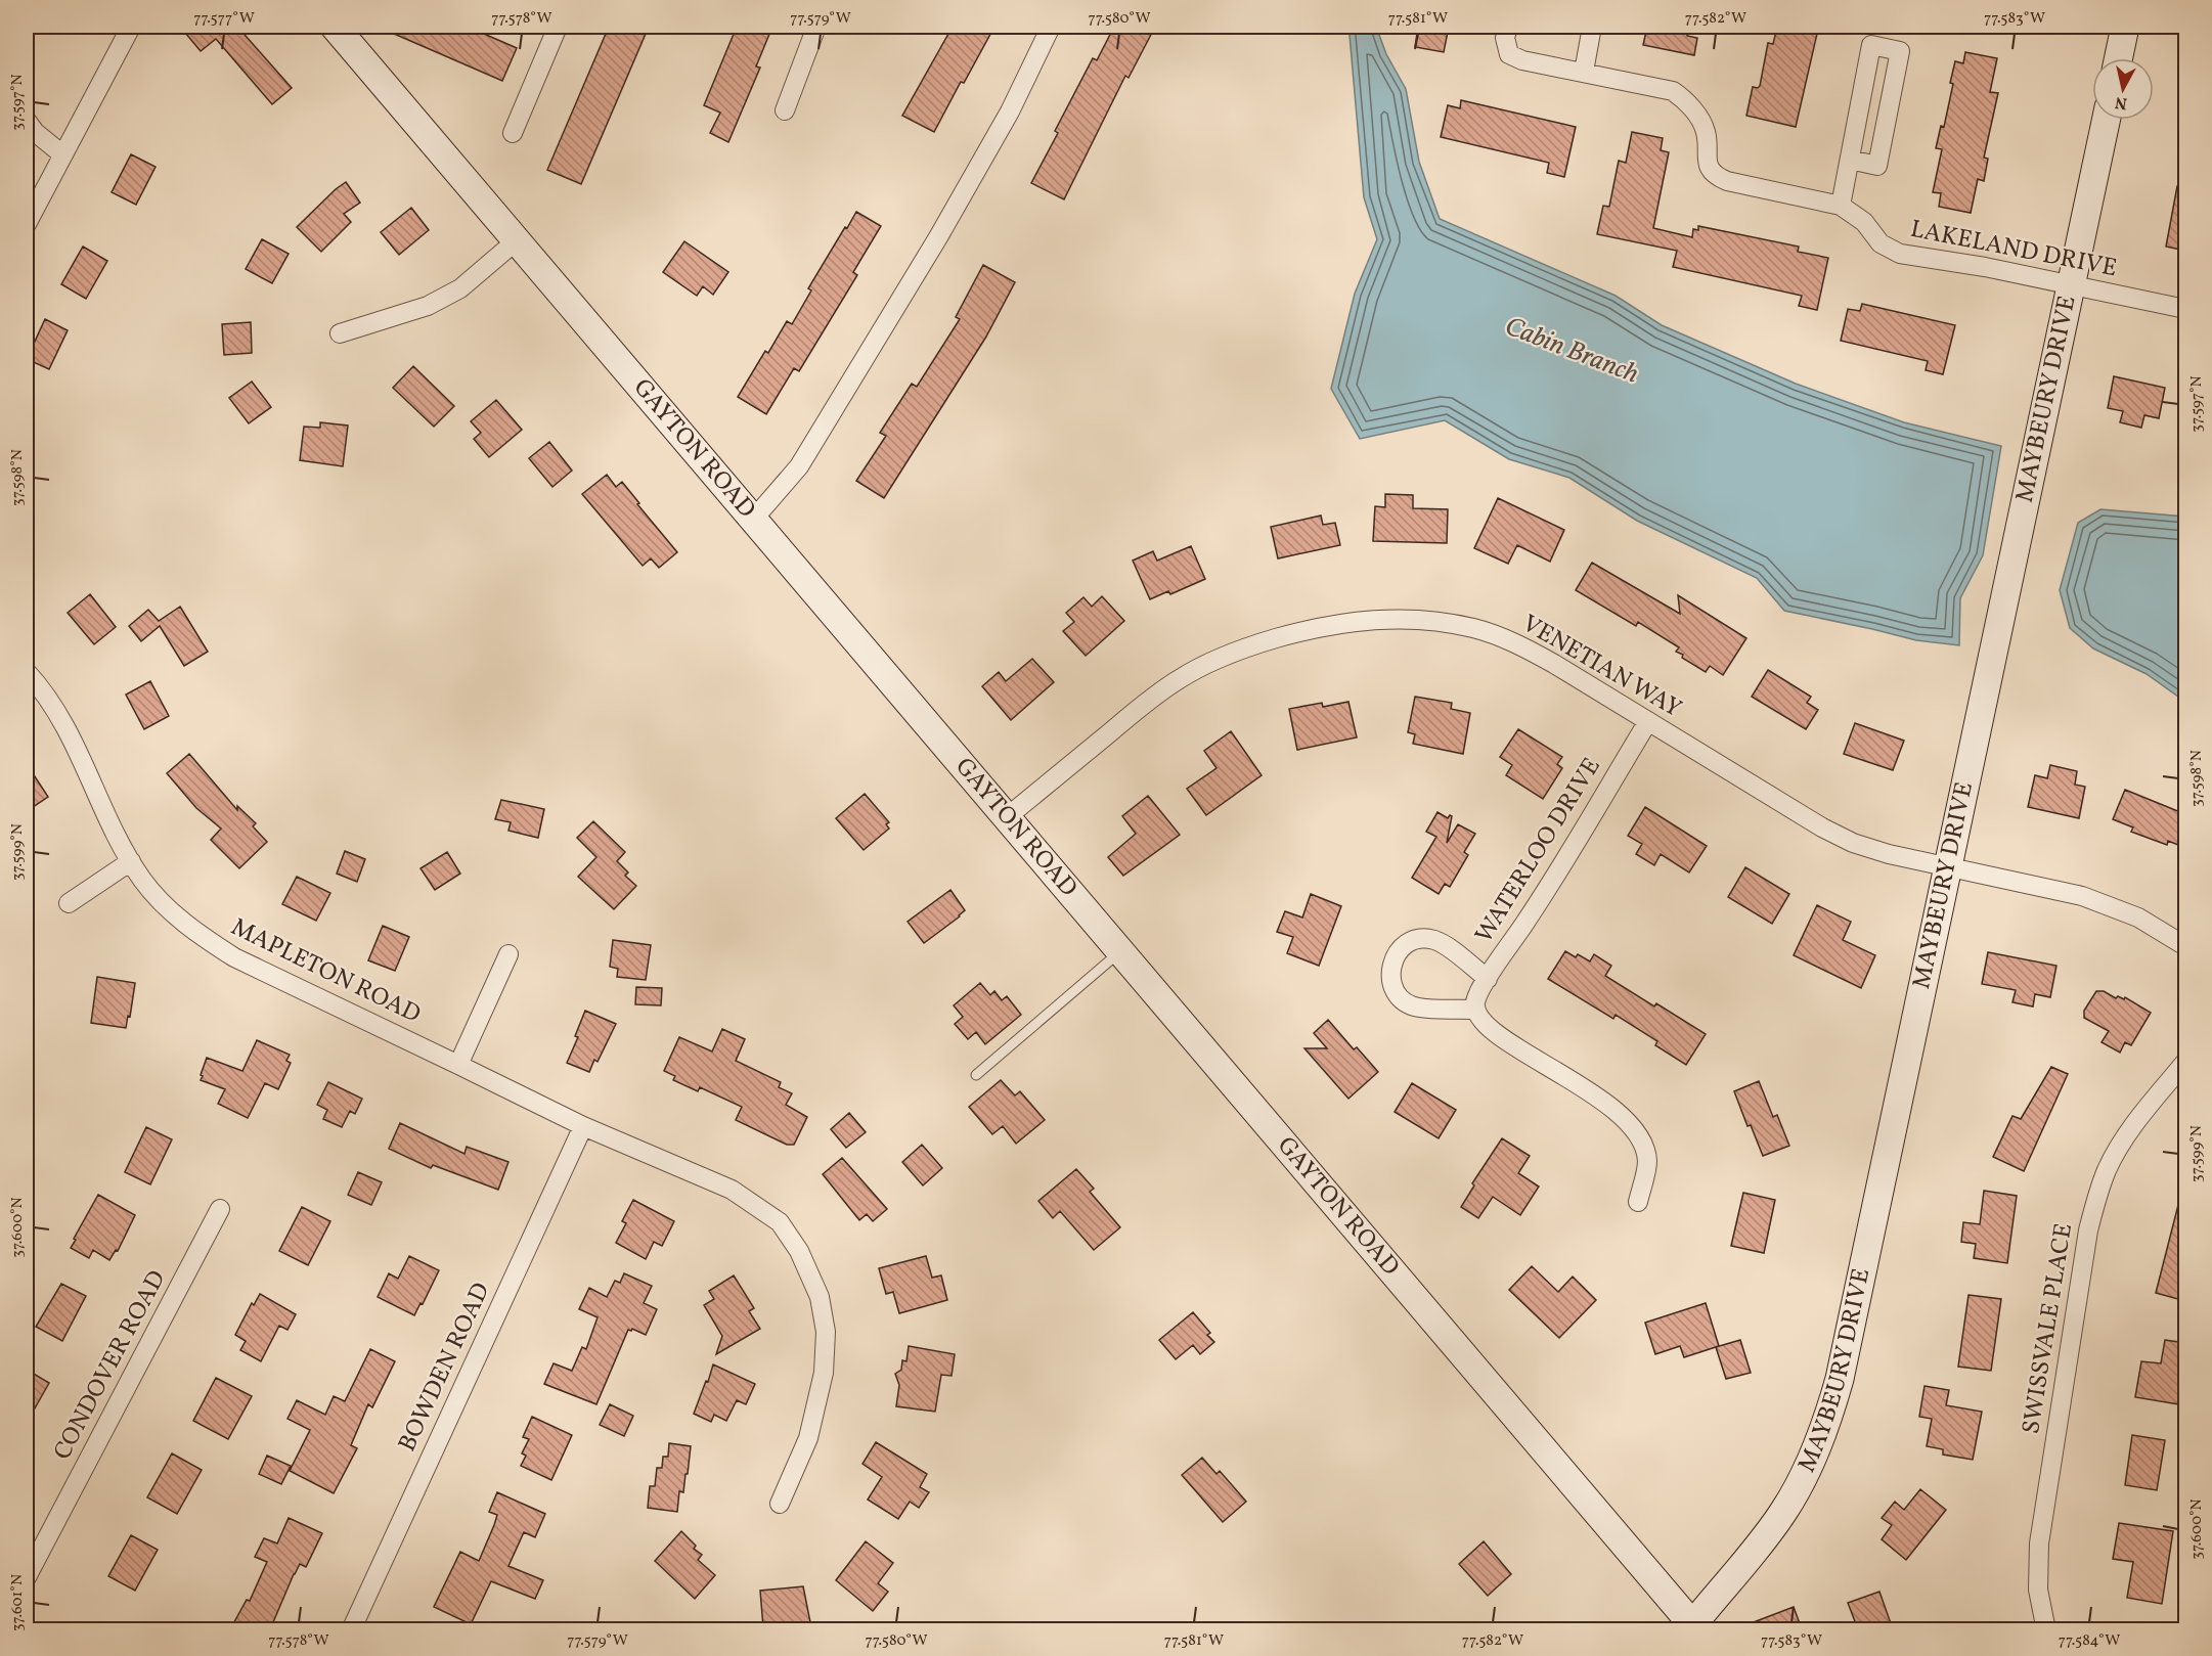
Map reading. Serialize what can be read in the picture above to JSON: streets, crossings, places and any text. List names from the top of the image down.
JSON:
{
  "streets": {
    "street": [
      "LAKELAND DRIVE",
      "MAYBEURY DRIVE",
      "GAYTON ROAD",
      "VENETIAN WAY",
      "WATERLOO DRIVE",
      "MAPLETON ROAD",
      "SWISSVALE PLACE",
      "CONDOVER ROAD",
      "BOWDEN ROAD"
    ]
  },
  "crossings": [
    ["LAKELAND DRIVE", "MAYBEURY DRIVE"],
    ["MAYBEURY DRIVE", "GAYTON ROAD"],
    ["MAYBEURY DRIVE", "VENETIAN WAY"],
    ["GAYTON ROAD", "VENETIAN WAY"],
    ["VENETIAN WAY", "WATERLOO DRIVE"],
    ["MAPLETON ROAD", "BOWDEN ROAD"]
  ],
  "water": ["Cabin Branch"],
  "north": "bottom",
  "coordinates": [
    "77.577°W",
    "77.578°W",
    "77.579°W",
    "77.580°W",
    "77.581°W",
    "77.582°W",
    "77.583°W",
    "37.597°N",
    "37.598°N",
    "37.599°N",
    "37.600°N",
    "37.601°N",
    "77.584°W"
  ]
}
